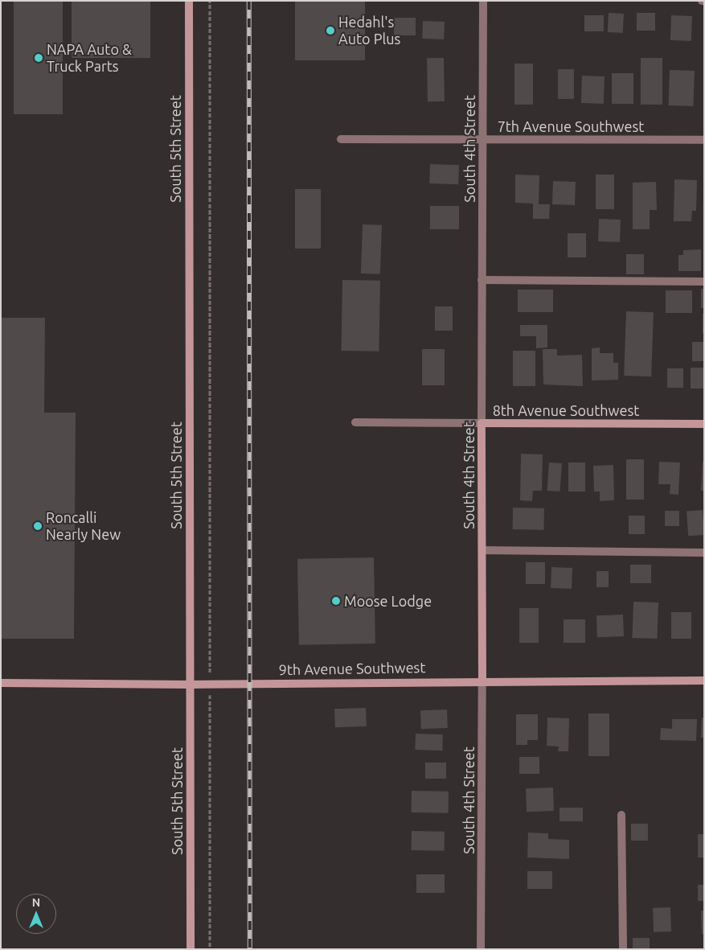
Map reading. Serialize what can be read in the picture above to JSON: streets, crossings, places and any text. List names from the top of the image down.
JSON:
{
  "streets": {
    "street": [
      "7th Avenue Southwest",
      "South 5th Street",
      "South 4th Street",
      "8th Avenue Southwest",
      "9th Avenue Southwest"
    ]
  },
  "crossings": [
    ["7th Avenue Southwest", "South 4th Street"],
    ["South 5th Street", "9th Avenue Southwest"],
    ["South 4th Street", "8th Avenue Southwest"],
    ["South 4th Street", "9th Avenue Southwest"]
  ],
  "places": [
    "Hedahl's Auto Plus",
    "NAPA Auto & Truck Parts",
    "Roncalli Nearly New",
    "Moose Lodge"
  ],
  "north": "top"
}
